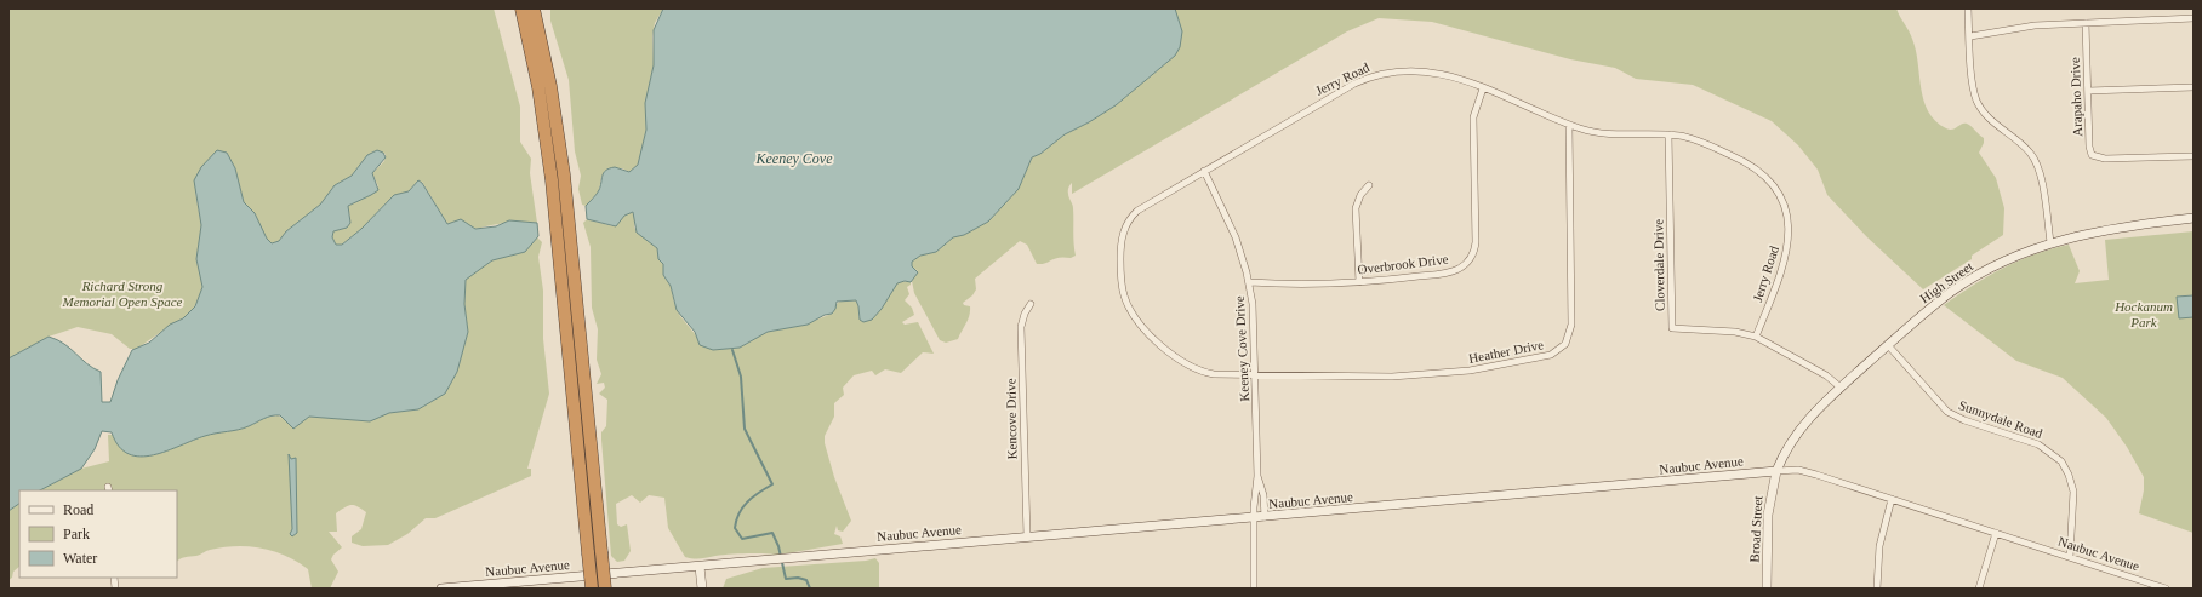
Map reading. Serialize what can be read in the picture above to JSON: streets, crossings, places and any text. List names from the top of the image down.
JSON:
{
  "streets": {
    "main road": ["High Street", "Naubuc Avenue", "Broad Street"],
    "street": [
      "Jerry Road",
      "Arapaho Drive",
      "Overbrook Drive",
      "Cloverdale Drive",
      "Keeney Cove Drive",
      "Heather Drive",
      "Kencove Drive",
      "Sunnydale Road"
    ]
  },
  "crossings": [
    ["Jerry Road", "Overbrook Drive"],
    ["Jerry Road", "Cloverdale Drive"],
    ["Jerry Road", "Keeney Cove Drive"],
    ["Jerry Road", "Heather Drive"],
    ["Overbrook Drive", "Keeney Cove Drive"],
    ["Cloverdale Drive", "High Street"],
    ["High Street", "Sunnydale Road"],
    ["High Street", "Naubuc Avenue"],
    ["High Street", "Broad Street"],
    ["Keeney Cove Drive", "Heather Drive"],
    ["Keeney Cove Drive", "Naubuc Avenue"],
    ["Kencove Drive", "Naubuc Avenue"],
    ["Sunnydale Road", "Naubuc Avenue"],
    ["Naubuc Avenue", "Broad Street"]
  ],
  "water": ["Keeney Cove"],
  "parks": ["Richard Strong Memorial Open Space", "Hockanum Park"],
  "legend": ["Road", "Park", "Water"]
}
